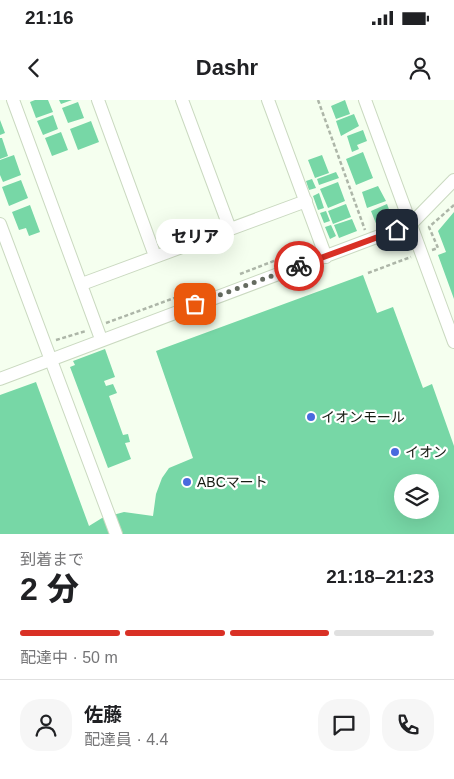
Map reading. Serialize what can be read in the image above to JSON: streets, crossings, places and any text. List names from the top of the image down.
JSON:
{
  "places": [
    "セリア",
    "イオンモール",
    "イオン",
    "ABCマート"
  ],
  "page": {
    "status": "21:16",
    "header": "Dashr",
    "bubble": "セリア",
    "heading": ["2 分", "到着まで", "21:18–21:23"],
    "panel": ["佐藤", "配達員 · 4.4"],
    "bar": "配達中 · 50 m"
  }
}
